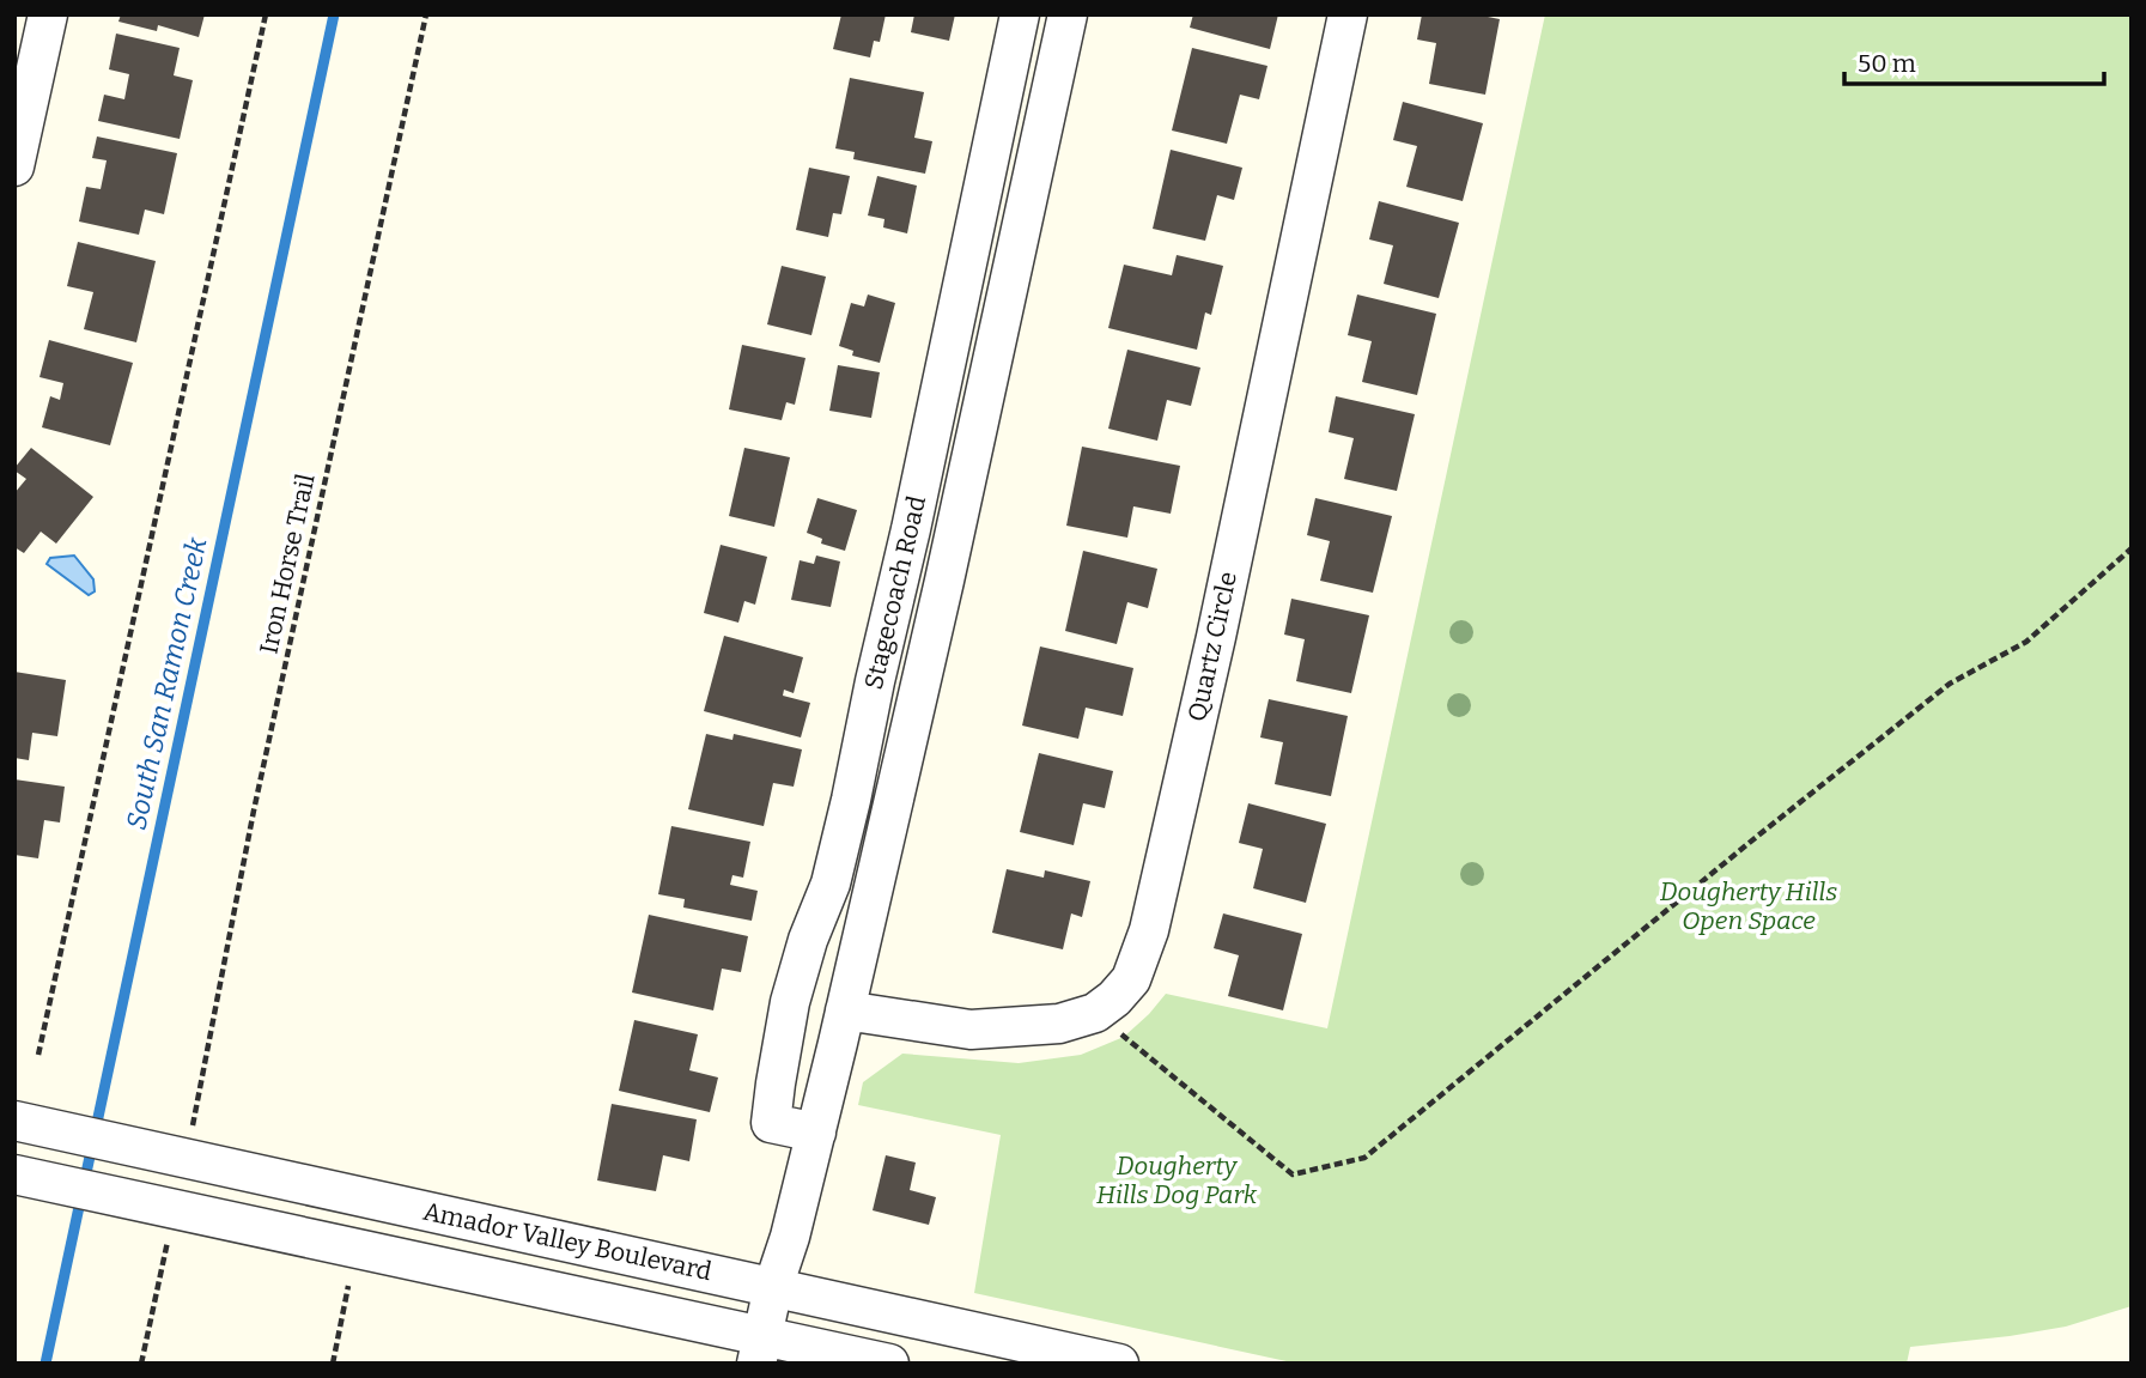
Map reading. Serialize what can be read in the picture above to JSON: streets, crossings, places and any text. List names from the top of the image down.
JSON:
{
  "streets": {
    "street": ["Stagecoach Road", "Quartz Circle", "Amador Valley Boulevard"],
    "path": ["Iron Horse Trail"]
  },
  "crossings": [
    ["Stagecoach Road", "Quartz Circle"],
    ["Stagecoach Road", "Amador Valley Boulevard"]
  ],
  "water": ["South San Ramon Creek"],
  "parks": ["Dougherty Hills Open Space", "Dougherty Hills Dog Park"],
  "scale_bar": "50 m"
}
